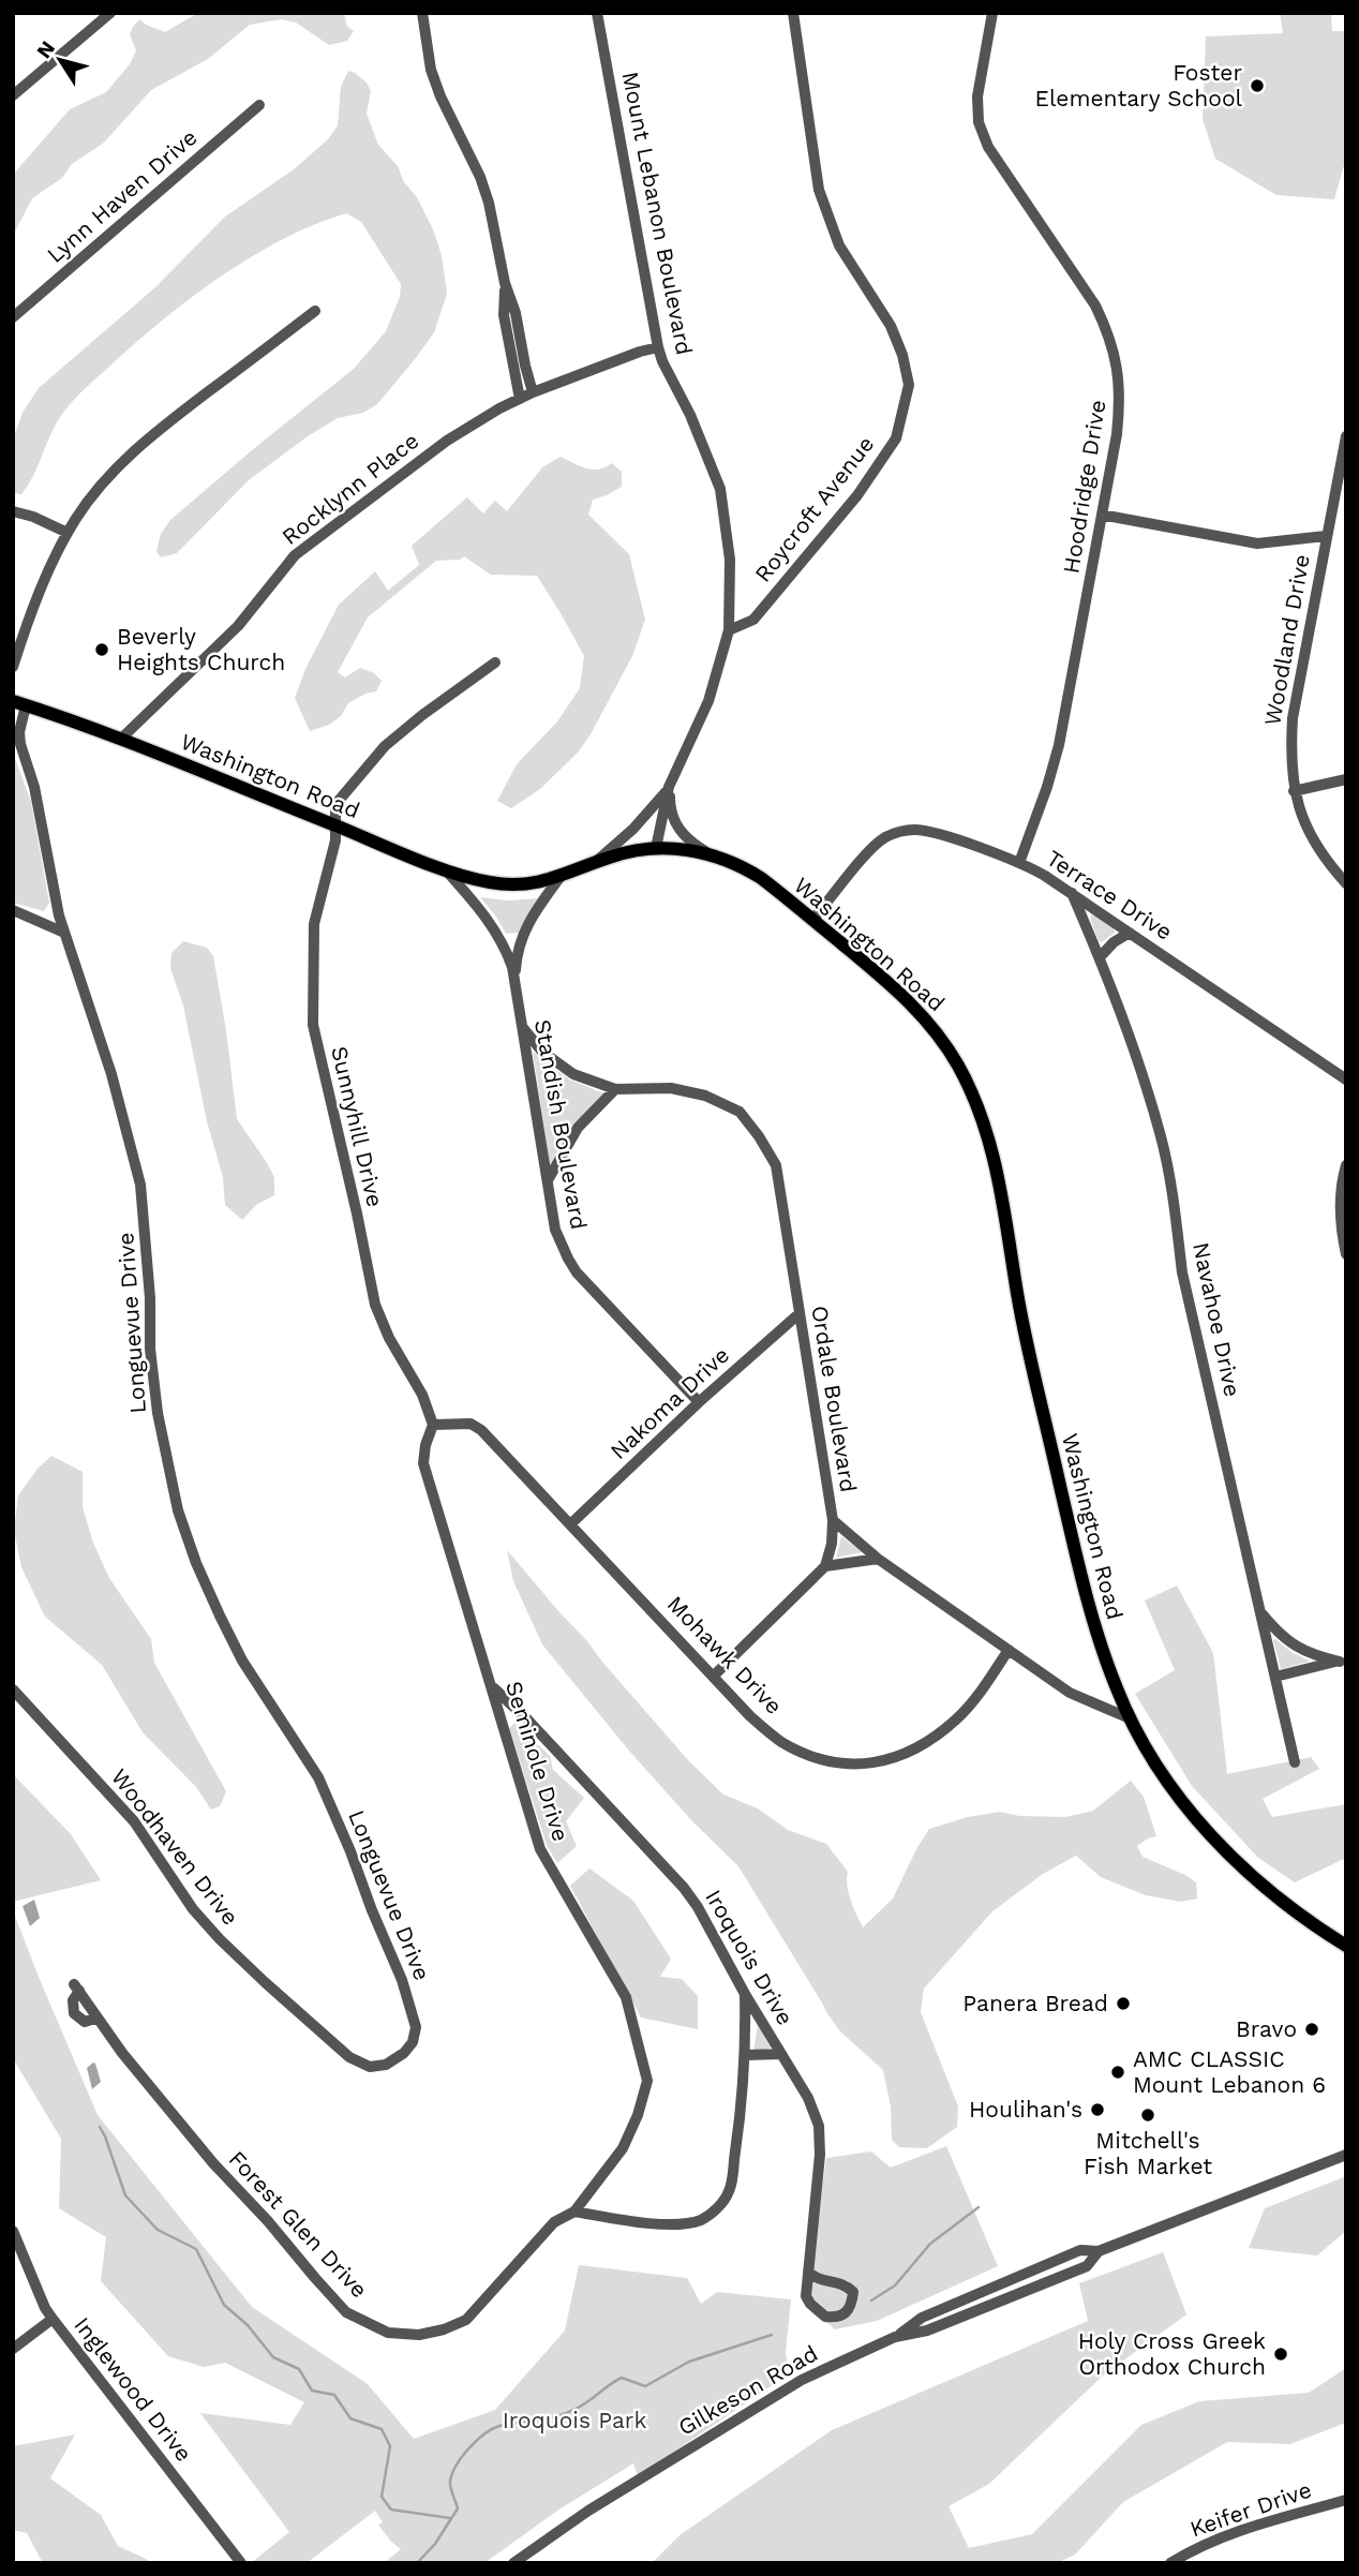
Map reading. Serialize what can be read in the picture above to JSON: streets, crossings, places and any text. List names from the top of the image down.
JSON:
{
  "streets": {
    "main road": ["Washington Road"],
    "street": [
      "Lynn Haven Drive",
      "Mount Lebanon Boulevard",
      "Hoodridge Drive",
      "Rocklynn Place",
      "Roycroft Avenue",
      "Woodland Drive",
      "Terrace Drive",
      "Standish Boulevard",
      "Sunnyhill Drive",
      "Navahoe Drive",
      "Longuevue Drive",
      "Ordale Boulevard",
      "Nakoma Drive",
      "Mohawk Drive",
      "Seminole Drive",
      "Woodhaven Drive",
      "Iroquois Drive",
      "Forest Glen Drive",
      "Inglewood Drive",
      "Gilkeson Road",
      "Keifer Drive"
    ]
  },
  "crossings": [
    ["Mount Lebanon Boulevard", "Rocklynn Place"],
    ["Mount Lebanon Boulevard", "Roycroft Avenue"],
    ["Mount Lebanon Boulevard", "Washington Road"],
    ["Hoodridge Drive", "Terrace Drive"],
    ["Rocklynn Place", "Washington Road"],
    ["Washington Road", "Terrace Drive"],
    ["Washington Road", "Standish Boulevard"],
    ["Washington Road", "Sunnyhill Drive"],
    ["Washington Road", "Longuevue Drive"],
    ["Washington Road", "Ordale Boulevard"],
    ["Terrace Drive", "Navahoe Drive"],
    ["Standish Boulevard", "Ordale Boulevard"],
    ["Standish Boulevard", "Nakoma Drive"],
    ["Sunnyhill Drive", "Mohawk Drive"],
    ["Sunnyhill Drive", "Seminole Drive"],
    ["Longuevue Drive", "Woodhaven Drive"],
    ["Ordale Boulevard", "Nakoma Drive"],
    ["Ordale Boulevard", "Mohawk Drive"],
    ["Nakoma Drive", "Mohawk Drive"],
    ["Mohawk Drive", "Seminole Drive"],
    ["Seminole Drive", "Iroquois Drive"],
    ["Seminole Drive", "Forest Glen Drive"]
  ],
  "parks": ["Iroquois Park"],
  "places": [
    "Foster Elementary School",
    "Beverly Heights Church",
    "Panera Bread",
    "Bravo",
    "AMC CLASSIC Mount Lebanon 6",
    "Houlihan's",
    "Mitchell's Fish Market",
    "Holy Cross Greek Orthodox Church"
  ],
  "north": "top left"
}
